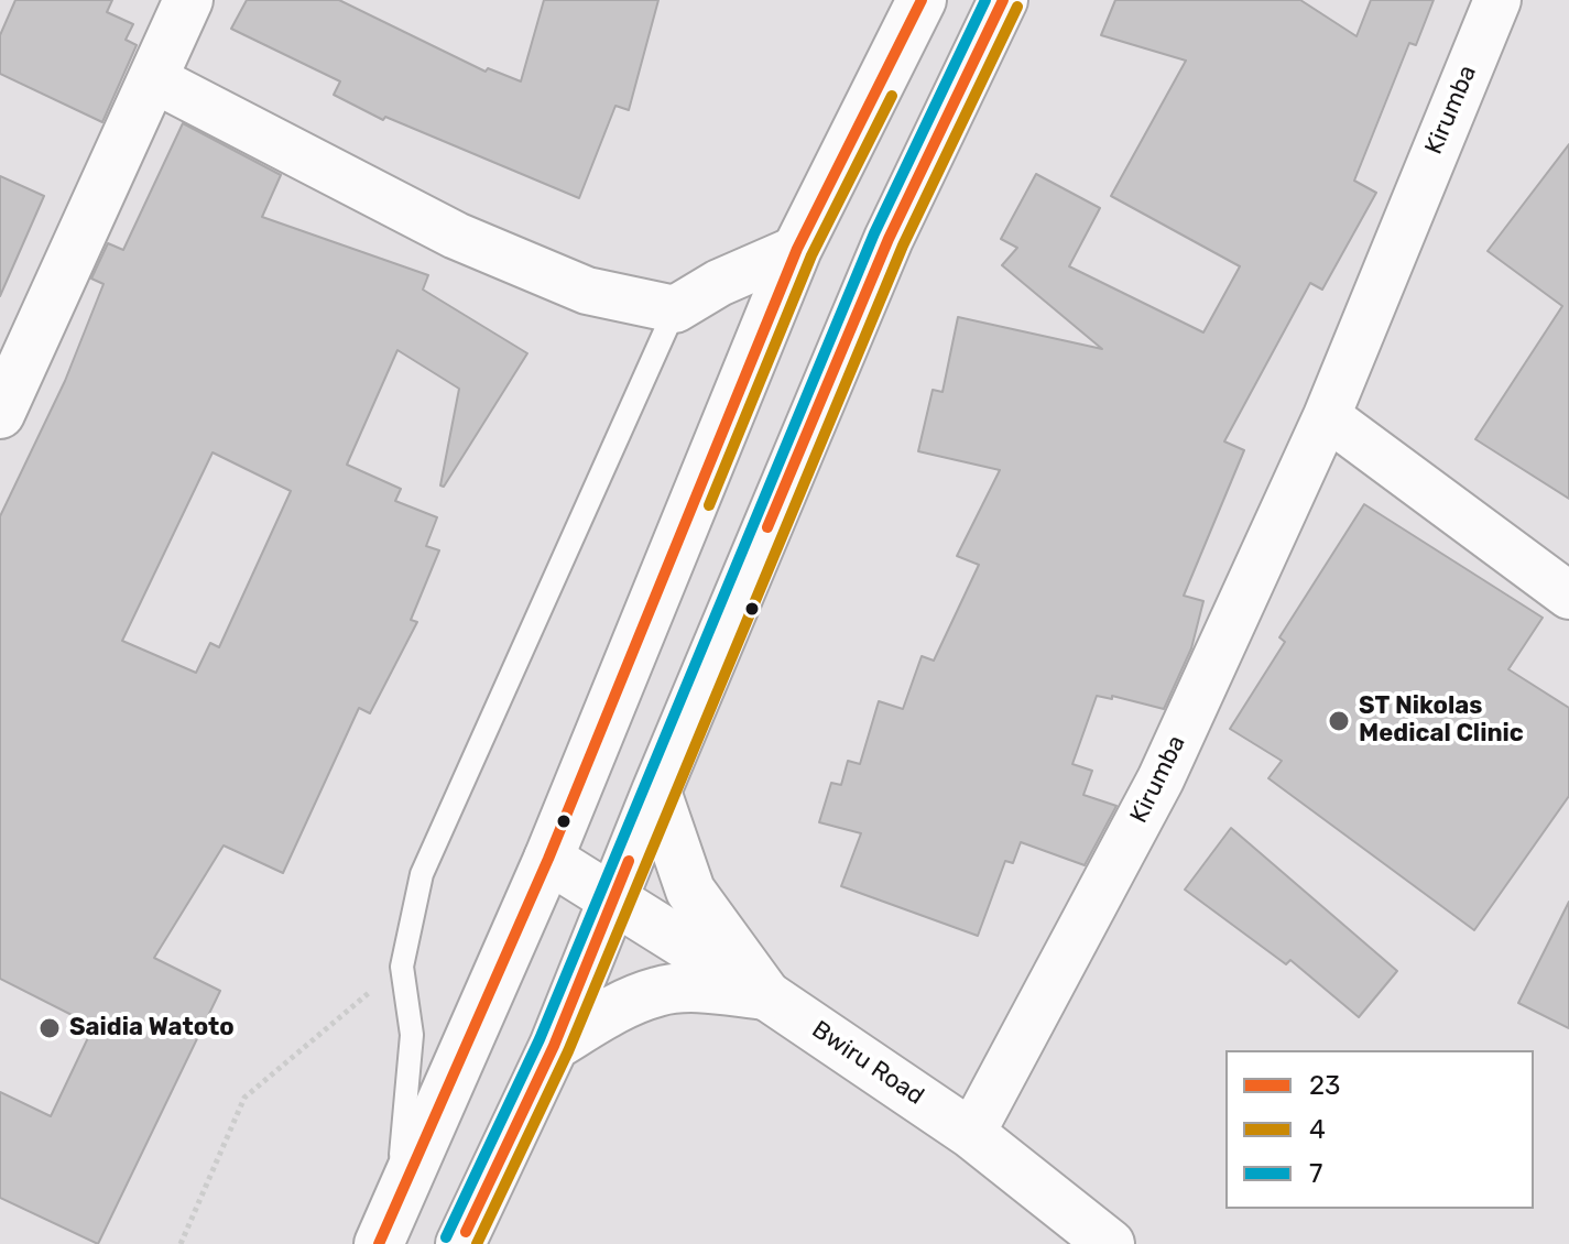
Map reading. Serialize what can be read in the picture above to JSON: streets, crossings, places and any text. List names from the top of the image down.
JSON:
{
  "streets": {
    "main road": ["Bwiru Road"],
    "street": ["Kirumba"]
  },
  "crossings": [
    ["Kirumba", "Bwiru Road"]
  ],
  "places": ["ST Nikolas Medical Clinic", "Saidia Watoto"],
  "lines": ["transit line 23", "transit line 7", "transit line 4"],
  "legend": ["23", "4", "7"]
}
